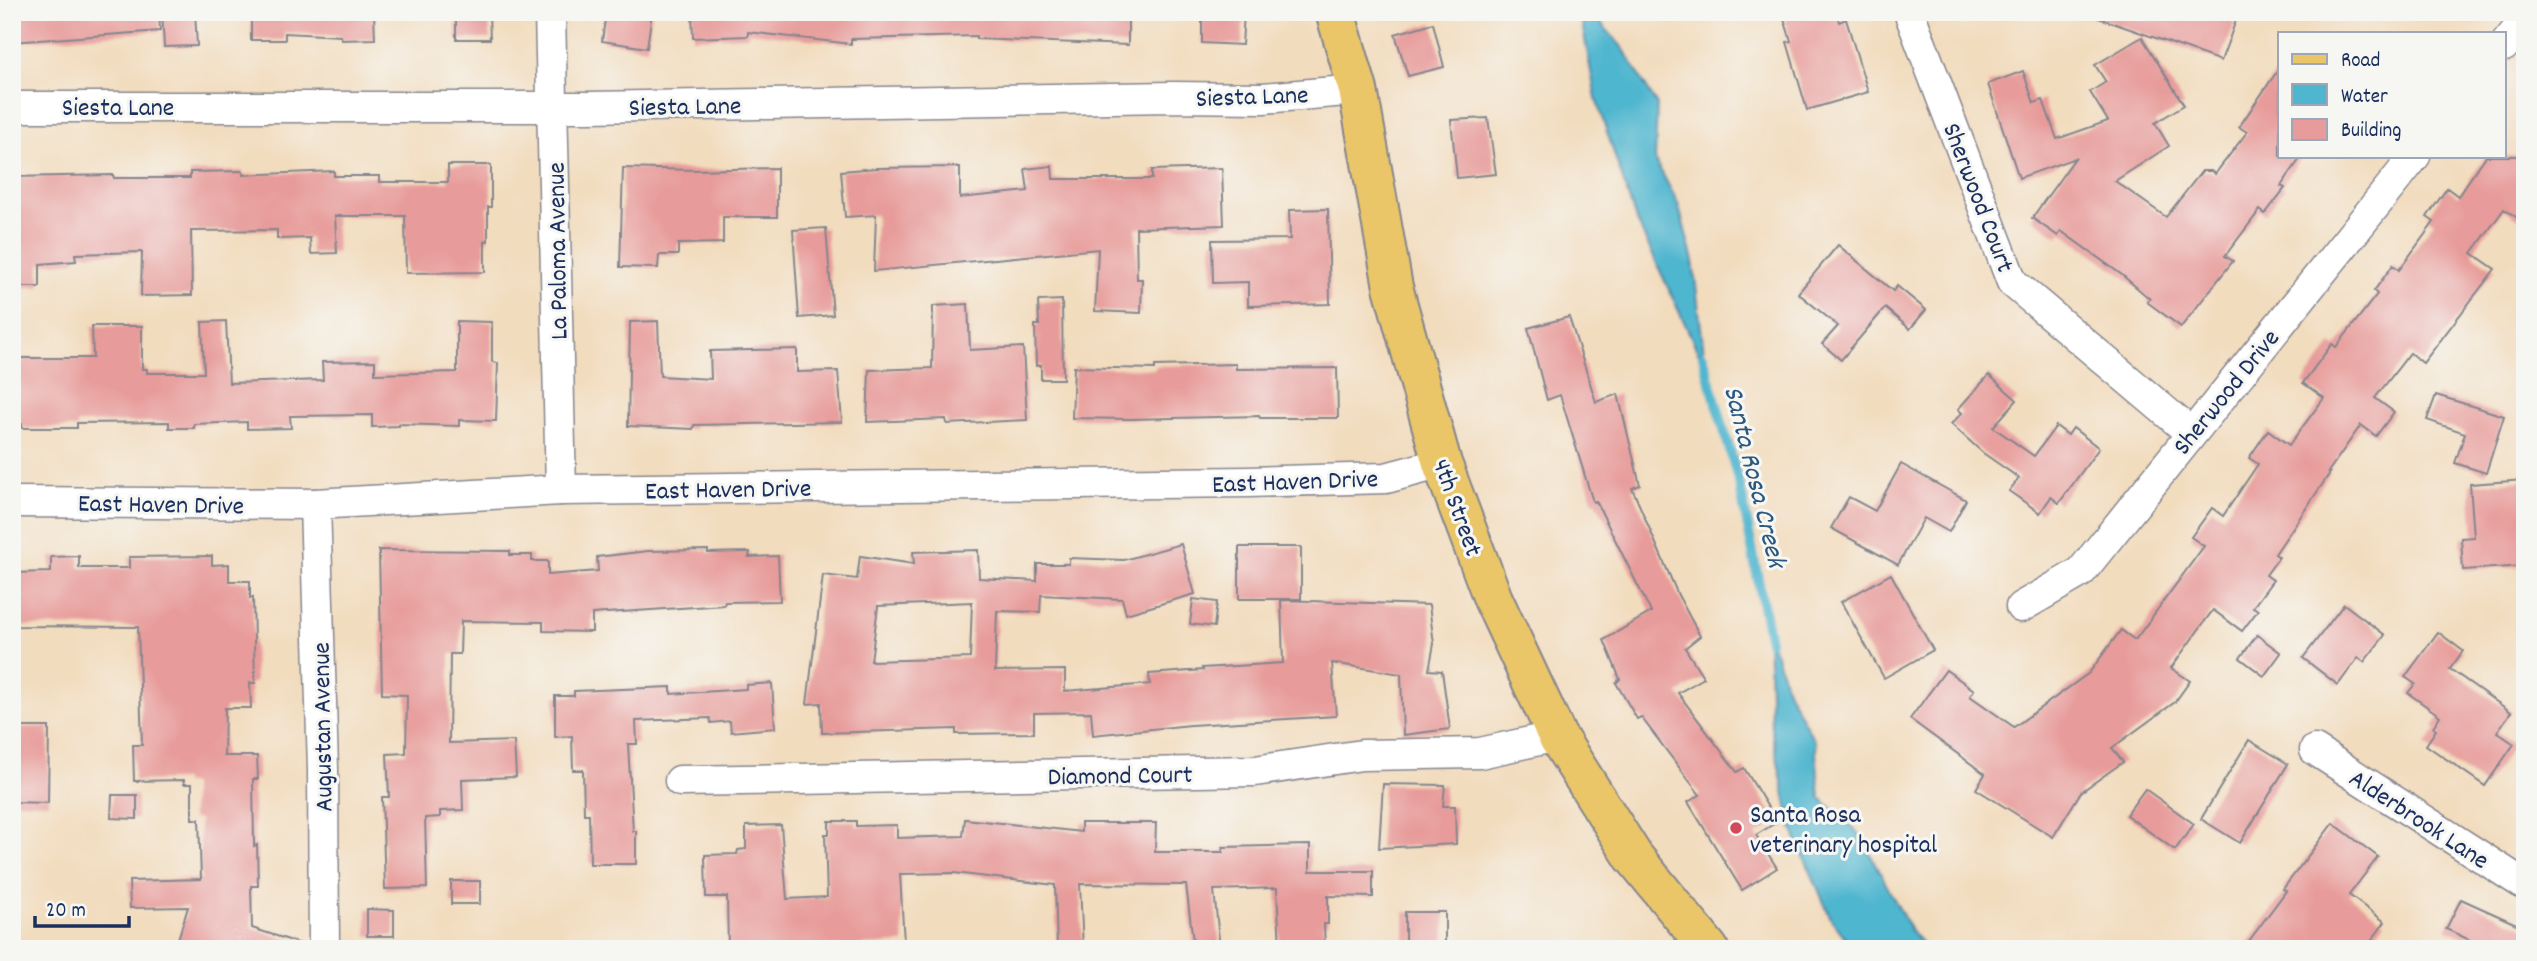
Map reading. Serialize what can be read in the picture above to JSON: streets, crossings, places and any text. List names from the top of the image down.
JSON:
{
  "streets": {
    "main road": ["4th Street"],
    "street": [
      "Siesta Lane",
      "Sherwood Court",
      "La Paloma Avenue",
      "Sherwood Drive",
      "East Haven Drive",
      "Augustan Avenue",
      "Diamond Court",
      "Alderbrook Lane"
    ]
  },
  "crossings": [
    ["Siesta Lane", "La Paloma Avenue"],
    ["Siesta Lane", "4th Street"],
    ["Sherwood Court", "Sherwood Drive"],
    ["La Paloma Avenue", "East Haven Drive"],
    ["East Haven Drive", "4th Street"],
    ["East Haven Drive", "Augustan Avenue"],
    ["4th Street", "Diamond Court"]
  ],
  "water": ["Santa Rosa Creek"],
  "places": ["Santa Rosa veterinary hospital"],
  "legend": ["Road", "Water", "Building"],
  "scale_bar": "20 m"
}
